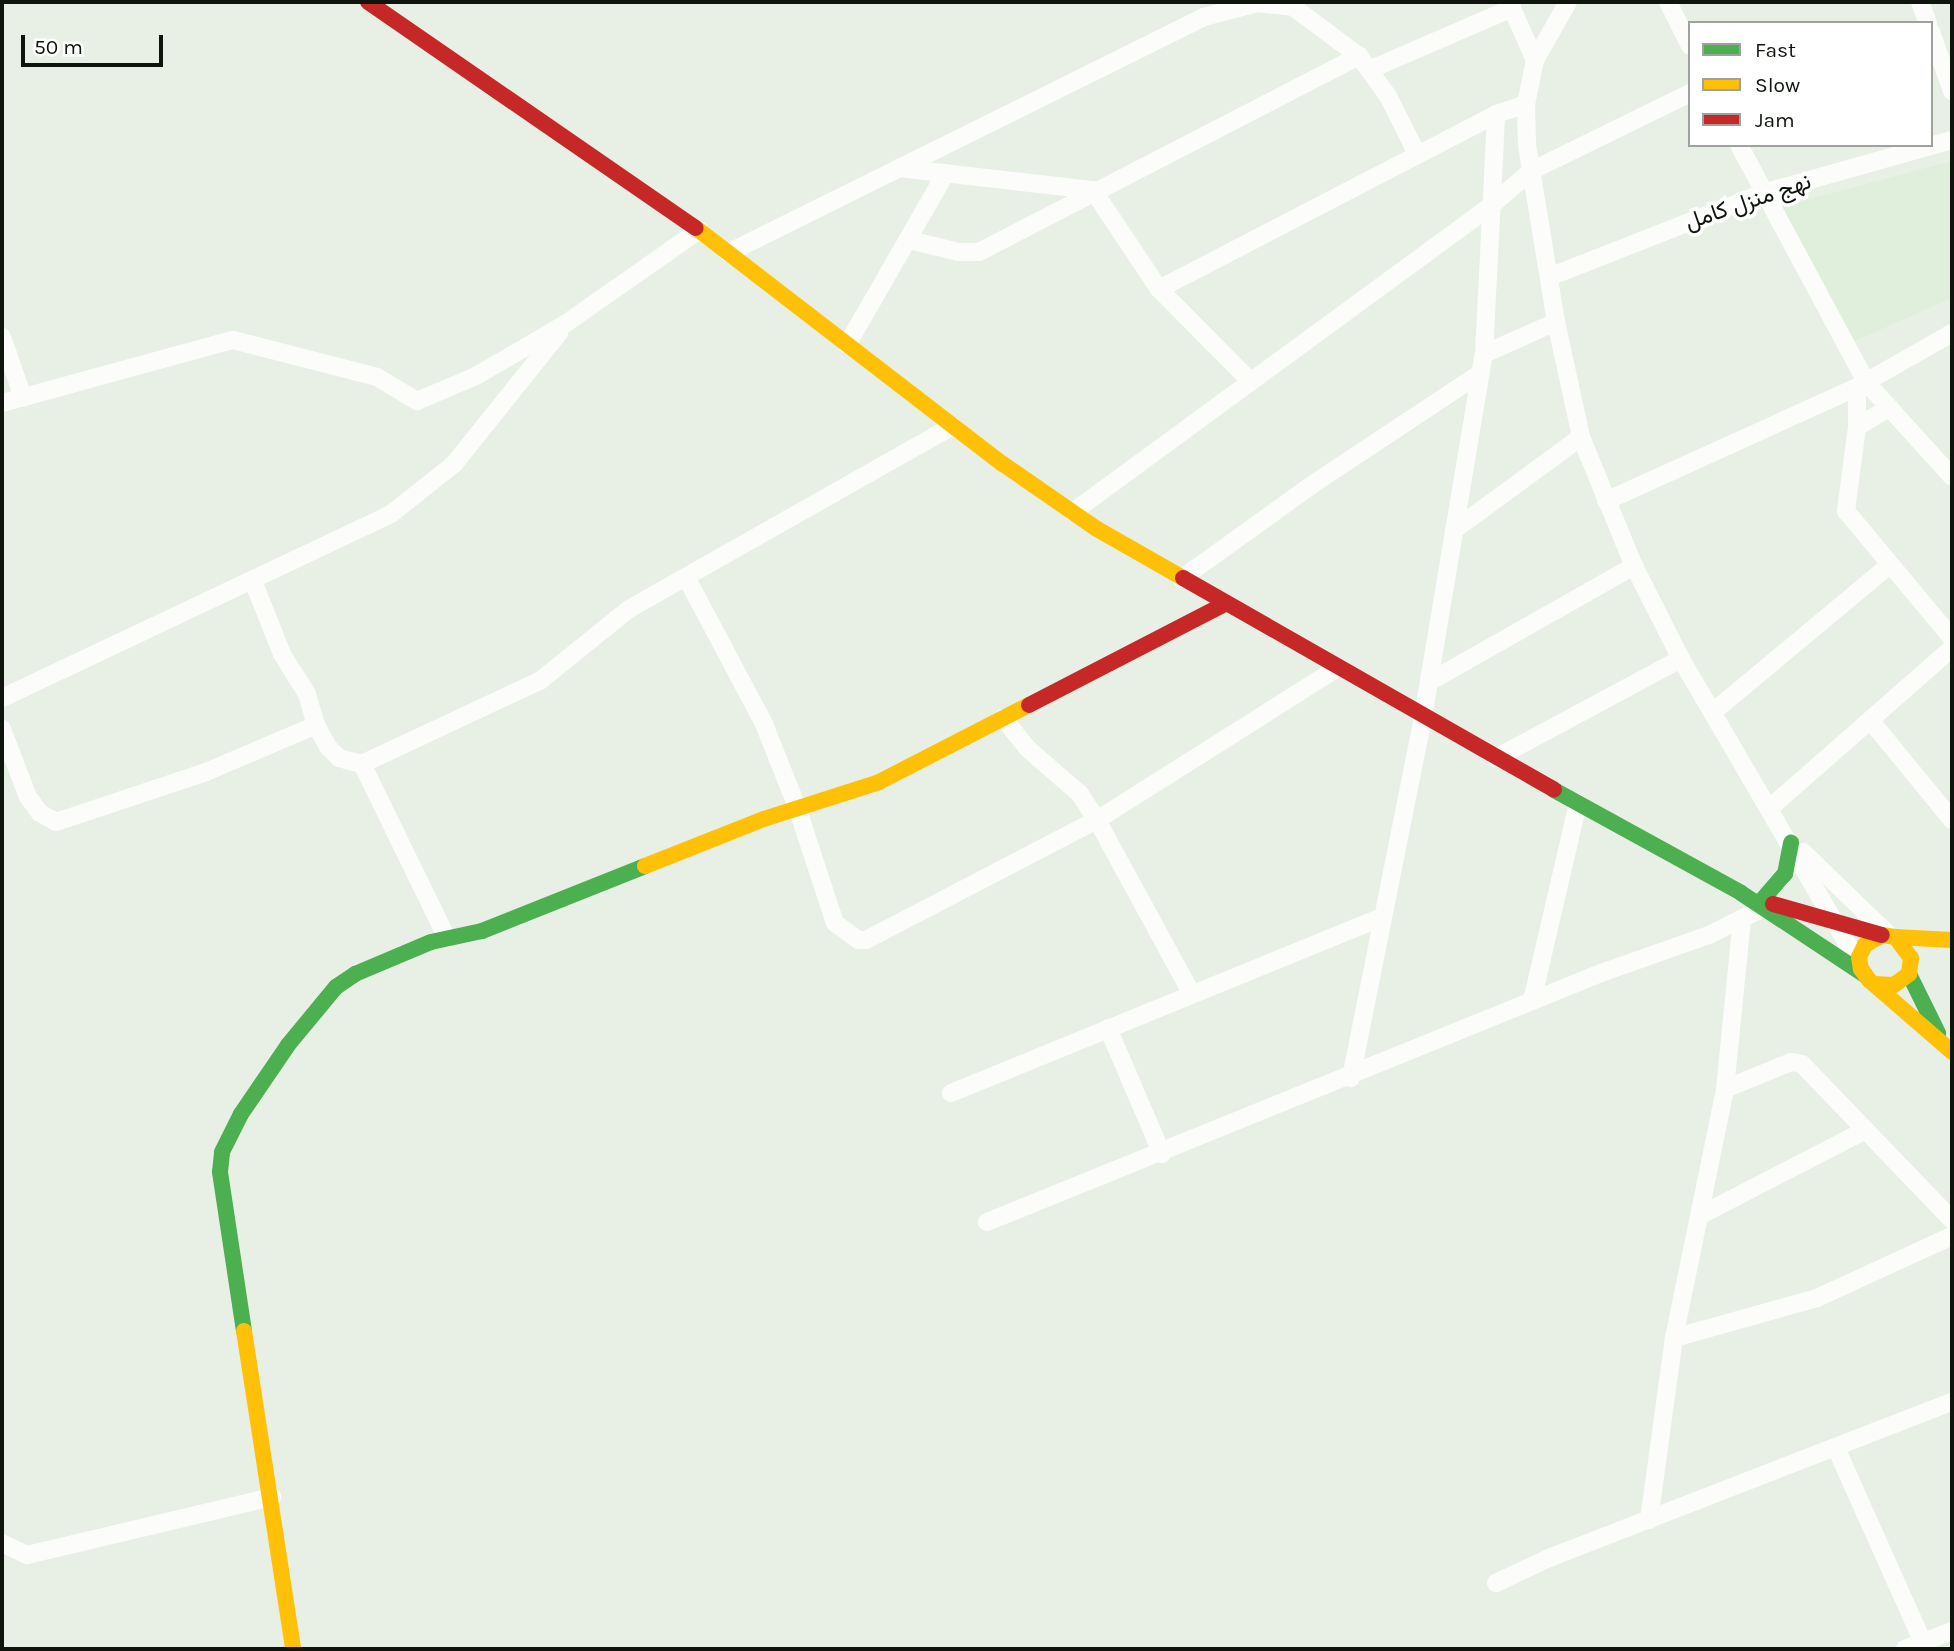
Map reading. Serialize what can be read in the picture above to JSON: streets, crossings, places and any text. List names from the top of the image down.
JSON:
{
  "streets": {
    "street": ["نهج منزل كامل"]
  },
  "legend": ["Fast", "Slow", "Jam"],
  "scale_bar": "50 m"
}
